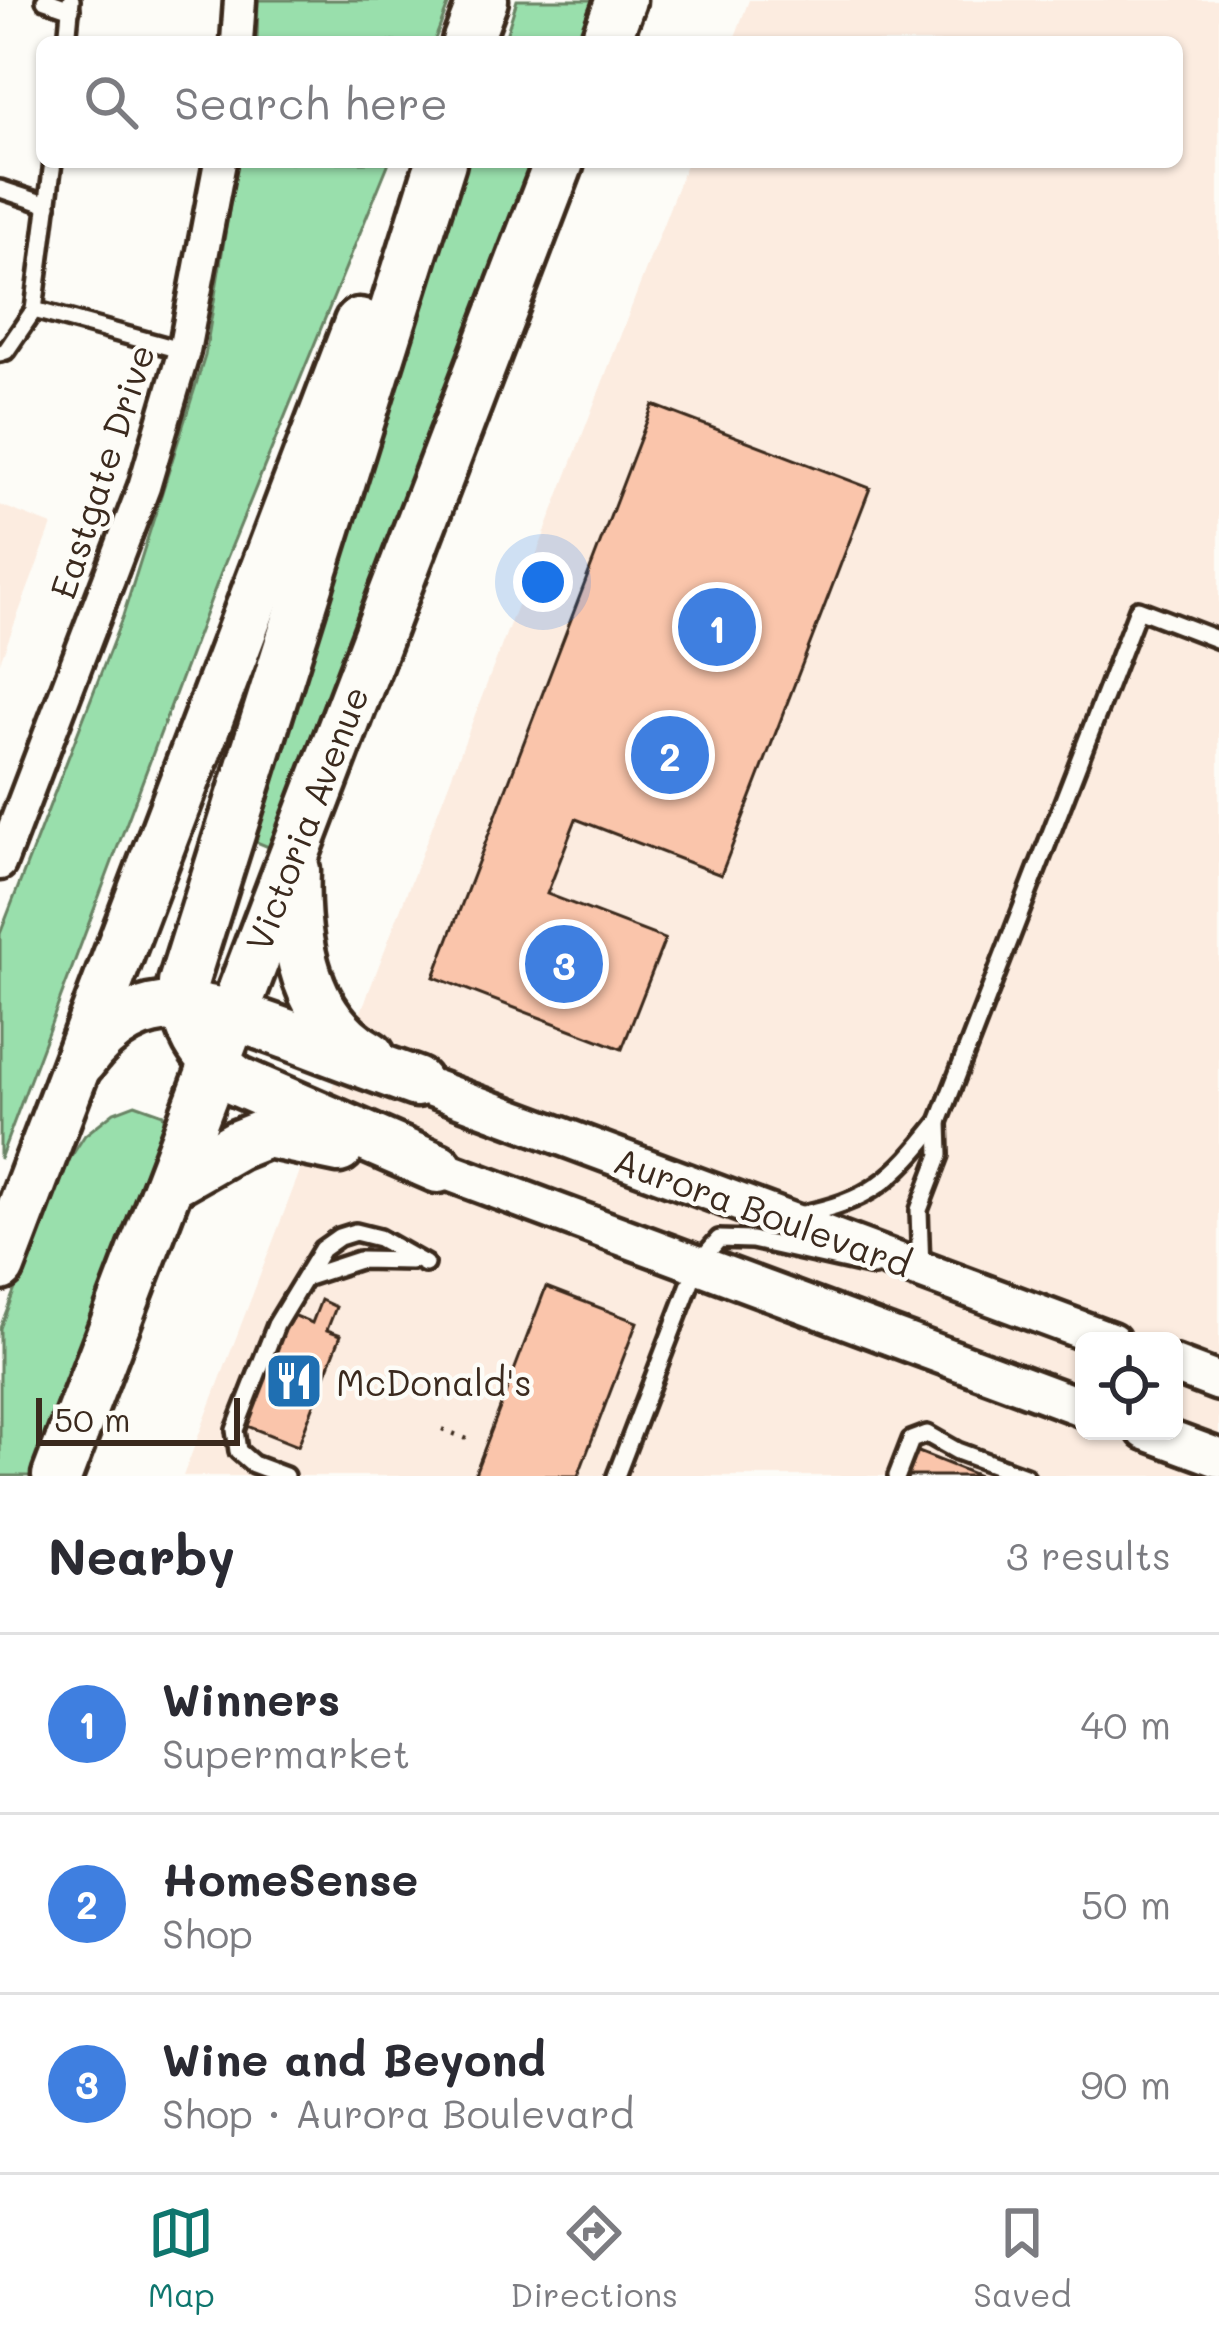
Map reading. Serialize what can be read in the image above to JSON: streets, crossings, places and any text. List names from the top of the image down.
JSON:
{
  "streets": {
    "highway": ["Victoria Avenue"],
    "street": ["Eastgate Drive", "Aurora Boulevard"]
  },
  "places": {
    "restaurant": ["McDonald's"]
  },
  "scale_bar": "50 m",
  "page": {
    "search": "Search here",
    "pins": ["1", "2", "3"],
    "scale": "50 m",
    "heading": ["Nearby", "3 results"],
    "list": [
      {
        "mark": "1",
        "name": "Winners",
        "note": "Supermarket",
        "value": "40 m"
      },
      {
        "mark": "2",
        "name": "HomeSense",
        "note": "Shop",
        "value": "50 m"
      },
      {
        "mark": "3",
        "name": "Wine and Beyond",
        "note": "Shop · Aurora Boulevard",
        "value": "90 m"
      }
    ],
    "nav": ["Map", "Directions", "Saved"]
  }
}
